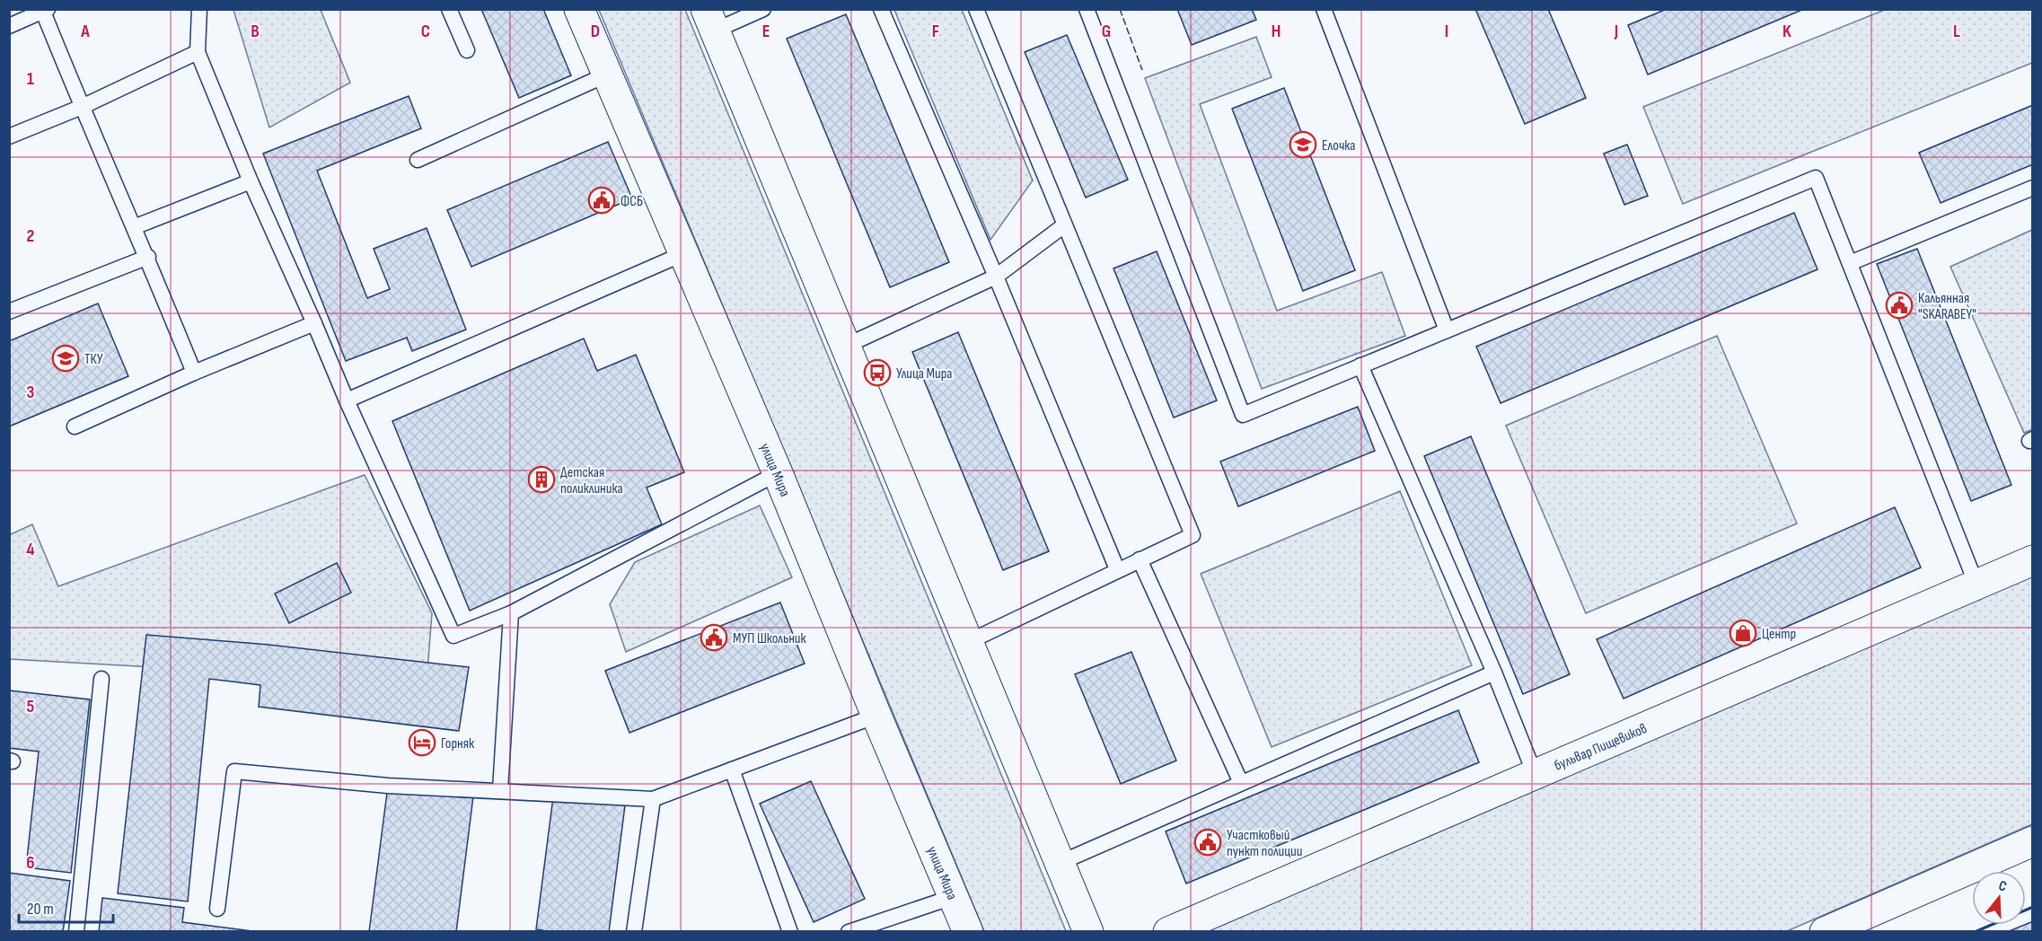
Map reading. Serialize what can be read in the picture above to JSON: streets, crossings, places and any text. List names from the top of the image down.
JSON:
{
  "streets": {
    "main road": ["улица Мира", "бульвар Пищевиков"]
  },
  "places": {
    "school or university": ["Елочка", "ТКУ"],
    "public building": [
      "ФСБ",
      "Кальянная \"SKARABEY\"",
      "МУП Школьник",
      "Участковый пункт полиции"
    ],
    "bus stop": ["Улица Мира"],
    "building": ["Детская поликлиника"],
    "shop": ["Центр"],
    "hotel": ["Горняк"]
  },
  "scale_bar": "20 m",
  "north": "top",
  "grid": {
    "columns": [
      "A",
      "B",
      "C",
      "D",
      "E",
      "F",
      "G",
      "H",
      "I",
      "J",
      "K",
      "L"
    ],
    "rows": [
      "1",
      "2",
      "3",
      "4",
      "5",
      "6"
    ]
  }
}
